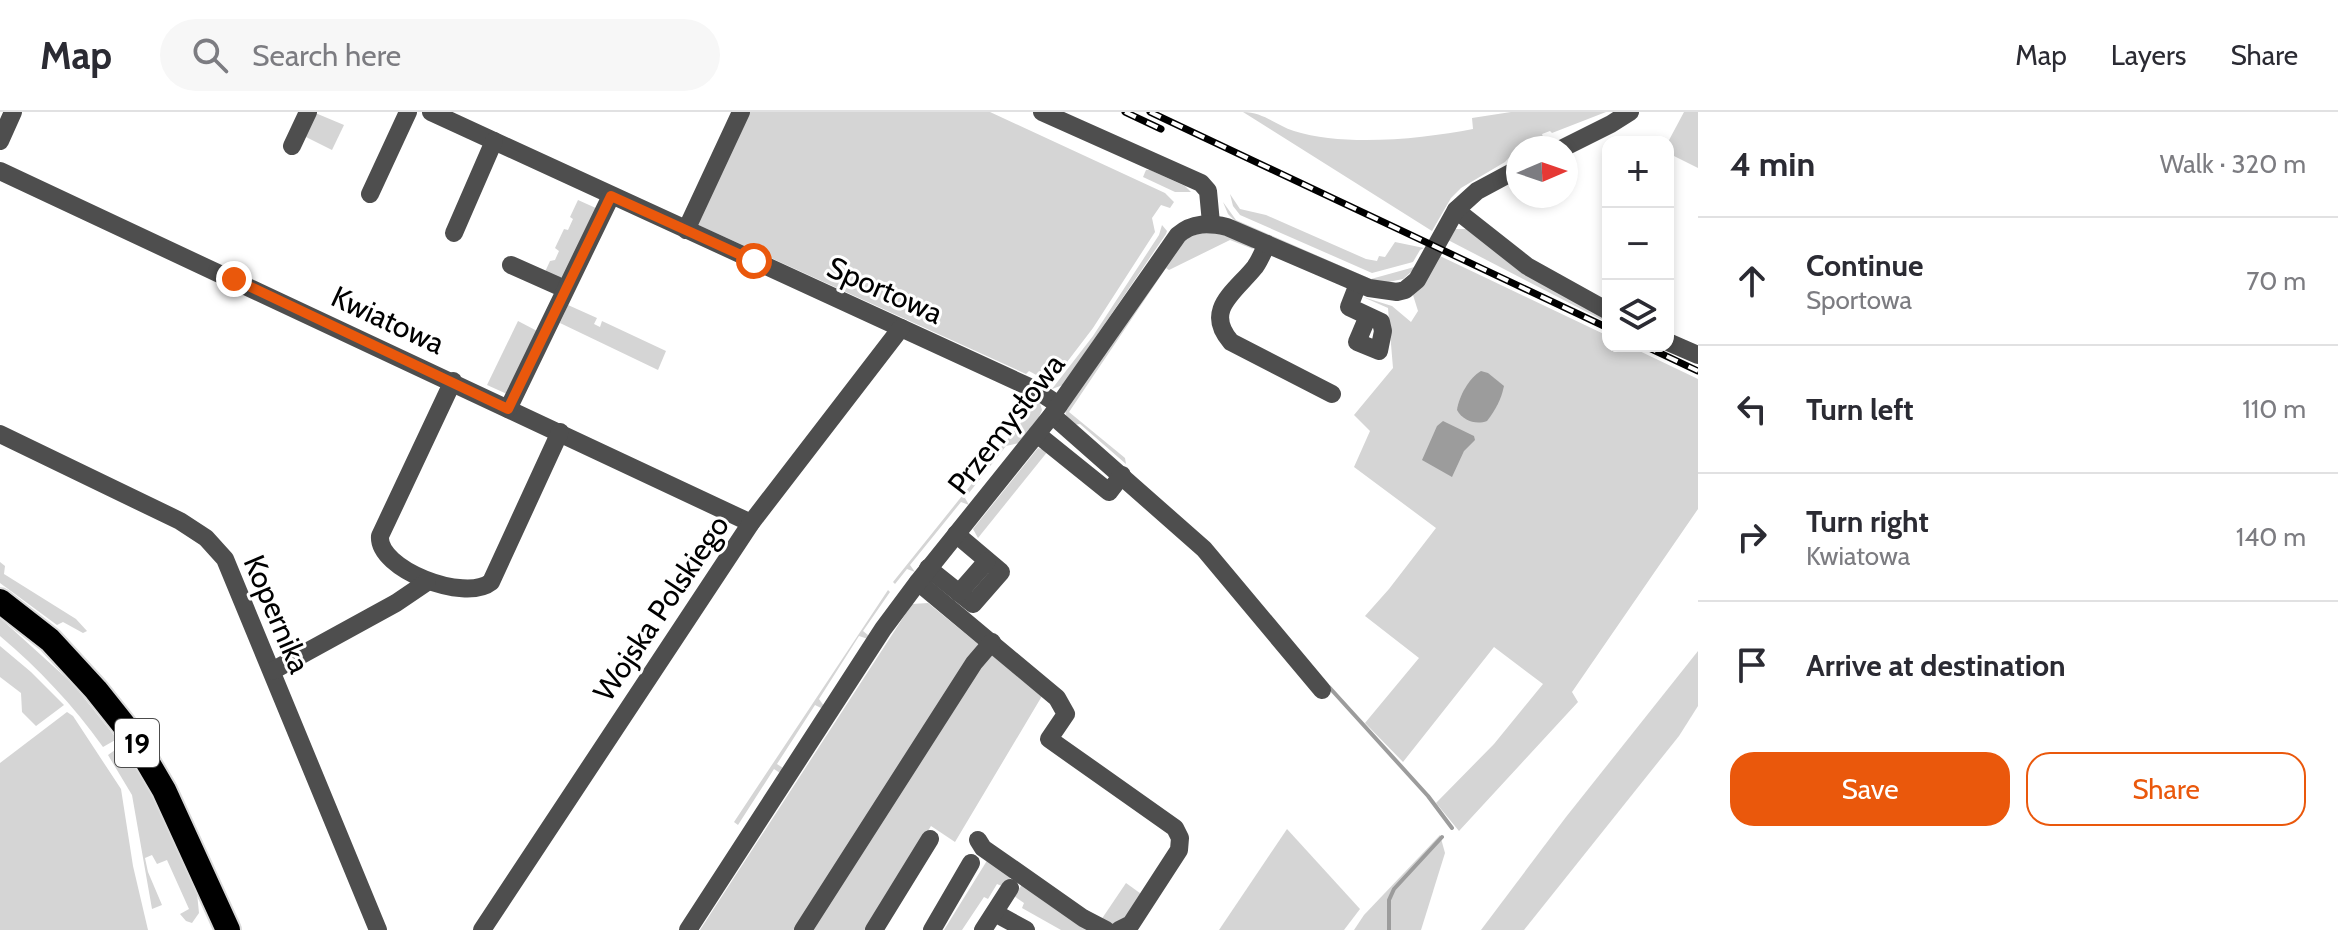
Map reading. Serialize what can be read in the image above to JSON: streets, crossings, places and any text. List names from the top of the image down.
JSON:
{
  "streets": {
    "highway": ["19"],
    "street": [
      "Sportowa",
      "Kwiatowa",
      "Przemysłowa",
      "Wojska Polskiego",
      "Kopernika"
    ]
  },
  "crossings": [
    ["Sportowa", "Przemysłowa"],
    ["Sportowa", "Wojska Polskiego"],
    ["Kwiatowa", "Wojska Polskiego"]
  ],
  "north": "right",
  "page": {
    "header": "Map",
    "search": "Search here",
    "nav": ["Map", "Layers", "Share"],
    "heading": ["4 min", "Walk · 320 m"],
    "map_buttons": ["+", "−"],
    "list": [
      ["Continue", "Sportowa", "70 m"],
      ["Turn left", "110 m"],
      ["Turn right", "Kwiatowa", "140 m"],
      "Arrive at destination"
    ],
    "buttons": ["Save", "Share"]
  }
}
